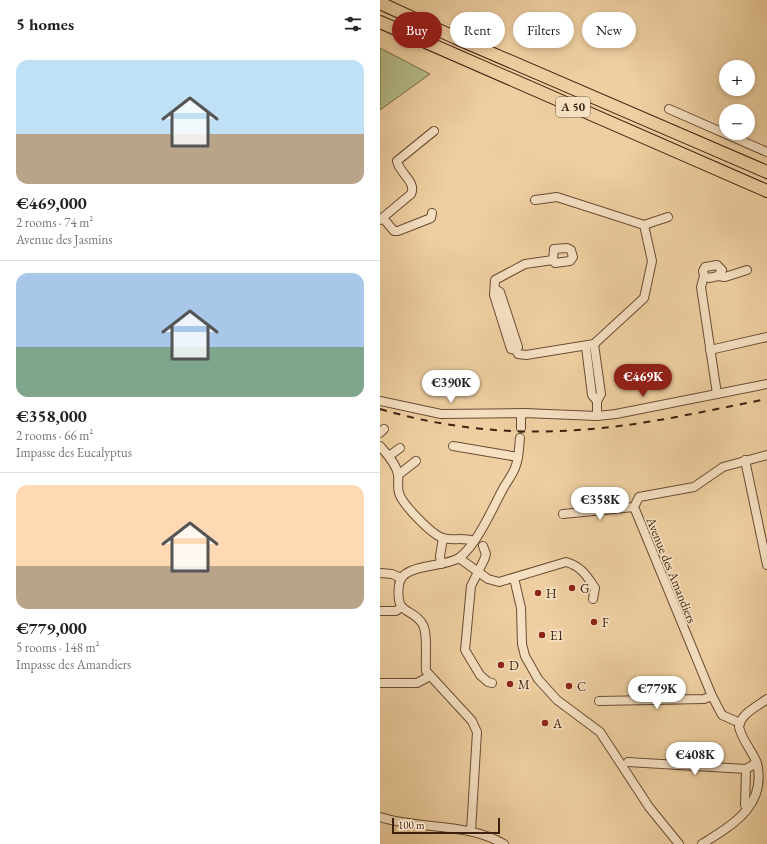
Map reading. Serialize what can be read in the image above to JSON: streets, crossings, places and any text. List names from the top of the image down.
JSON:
{
  "streets": {
    "highway": ["A 50"],
    "street": ["Avenue des Amandiers"]
  },
  "places": [
    "G",
    "H",
    "F",
    "E1",
    "D",
    "M",
    "C",
    "A"
  ],
  "scale_bar": "100 m",
  "page": {
    "heading": "5 homes",
    "chip": [
      "Buy",
      "Rent",
      "Filters",
      "New"
    ],
    "list": [
      {
        "name": "€469,000",
        "note": "2 rooms · 74 m² · Avenue des Jasmins"
      },
      {
        "name": "€358,000",
        "note": "2 rooms · 66 m² · Impasse des Eucalyptus"
      },
      {
        "name": "€779,000",
        "note": "5 rooms · 148 m² · Impasse des Amandiers"
      }
    ],
    "map_buttons": ["+", "−"],
    "price": [
      "€469K",
      "€390K",
      "€358K",
      "€779K",
      "€408K"
    ],
    "scale": "100 m"
  }
}
